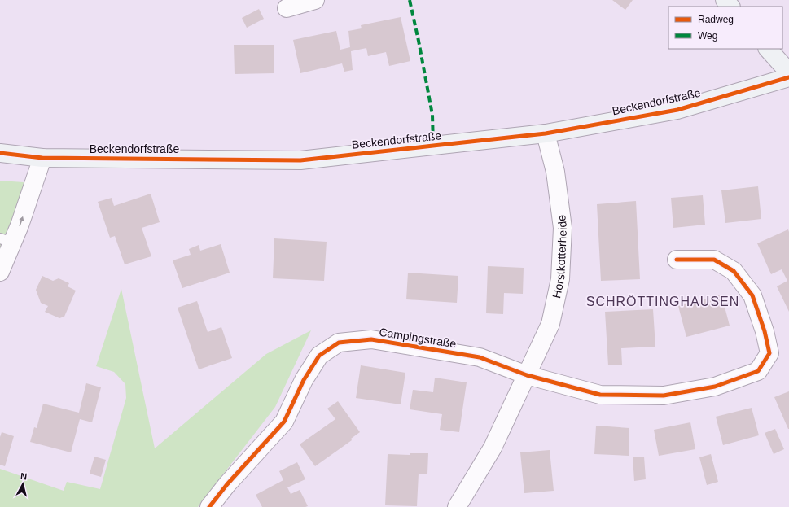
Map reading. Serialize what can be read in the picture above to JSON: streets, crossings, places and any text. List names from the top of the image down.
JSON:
{
  "streets": {
    "street": ["Beckendorfstraße", "Horstkotterheide", "Campingstraße"]
  },
  "crossings": [
    ["Beckendorfstraße", "Horstkotterheide"],
    ["Horstkotterheide", "Campingstraße"]
  ],
  "districts": ["SCHRÖTTINGHAUSEN"],
  "legend": ["Radweg", "Weg"],
  "north": "top"
}
